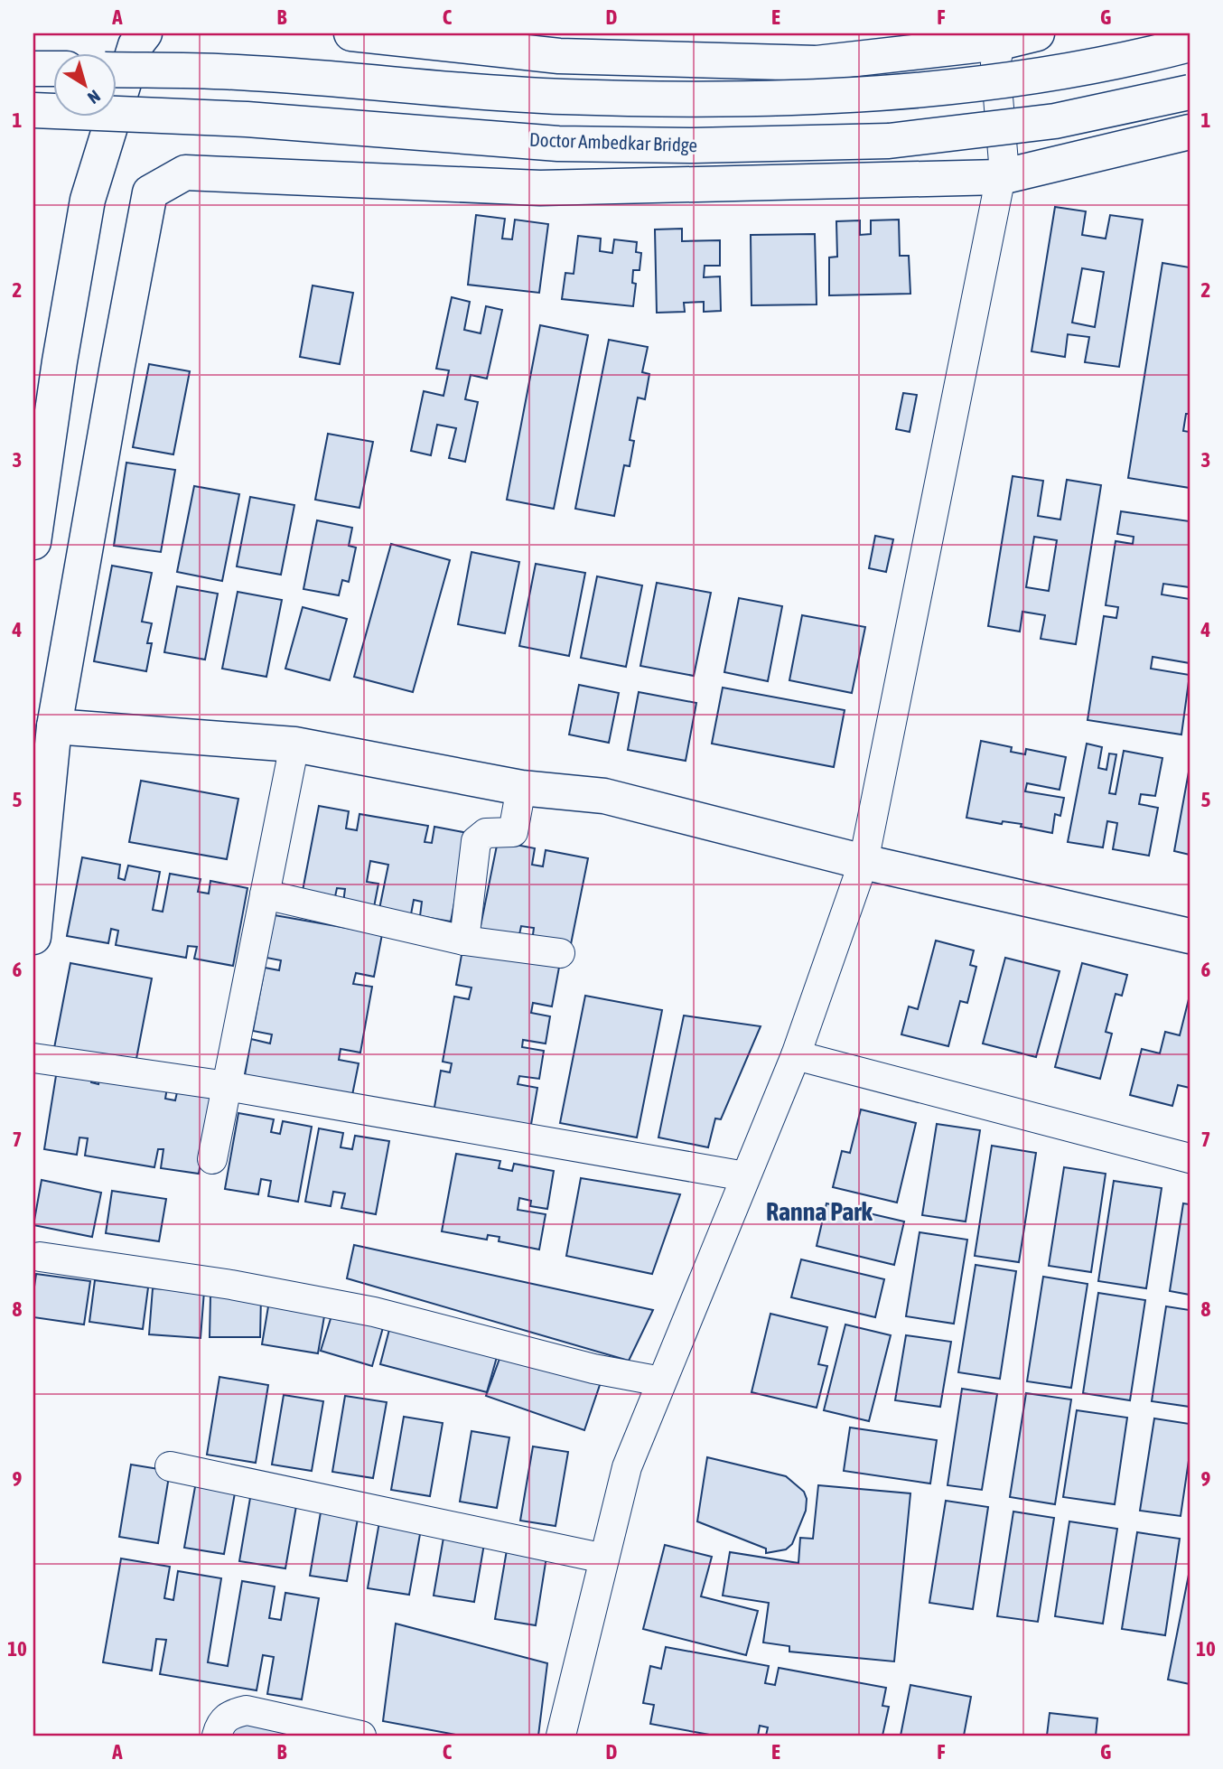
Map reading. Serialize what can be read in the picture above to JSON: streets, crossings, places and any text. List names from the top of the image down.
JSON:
{
  "streets": {
    "street": ["Doctor Ambedkar Bridge"]
  },
  "districts": ["Ranna Park"],
  "north": "bottom right",
  "grid": {
    "columns": [
      "A",
      "B",
      "C",
      "D",
      "E",
      "F",
      "G"
    ],
    "rows": [
      "1",
      "2",
      "3",
      "4",
      "5",
      "6",
      "7",
      "8",
      "9",
      "10"
    ]
  }
}
